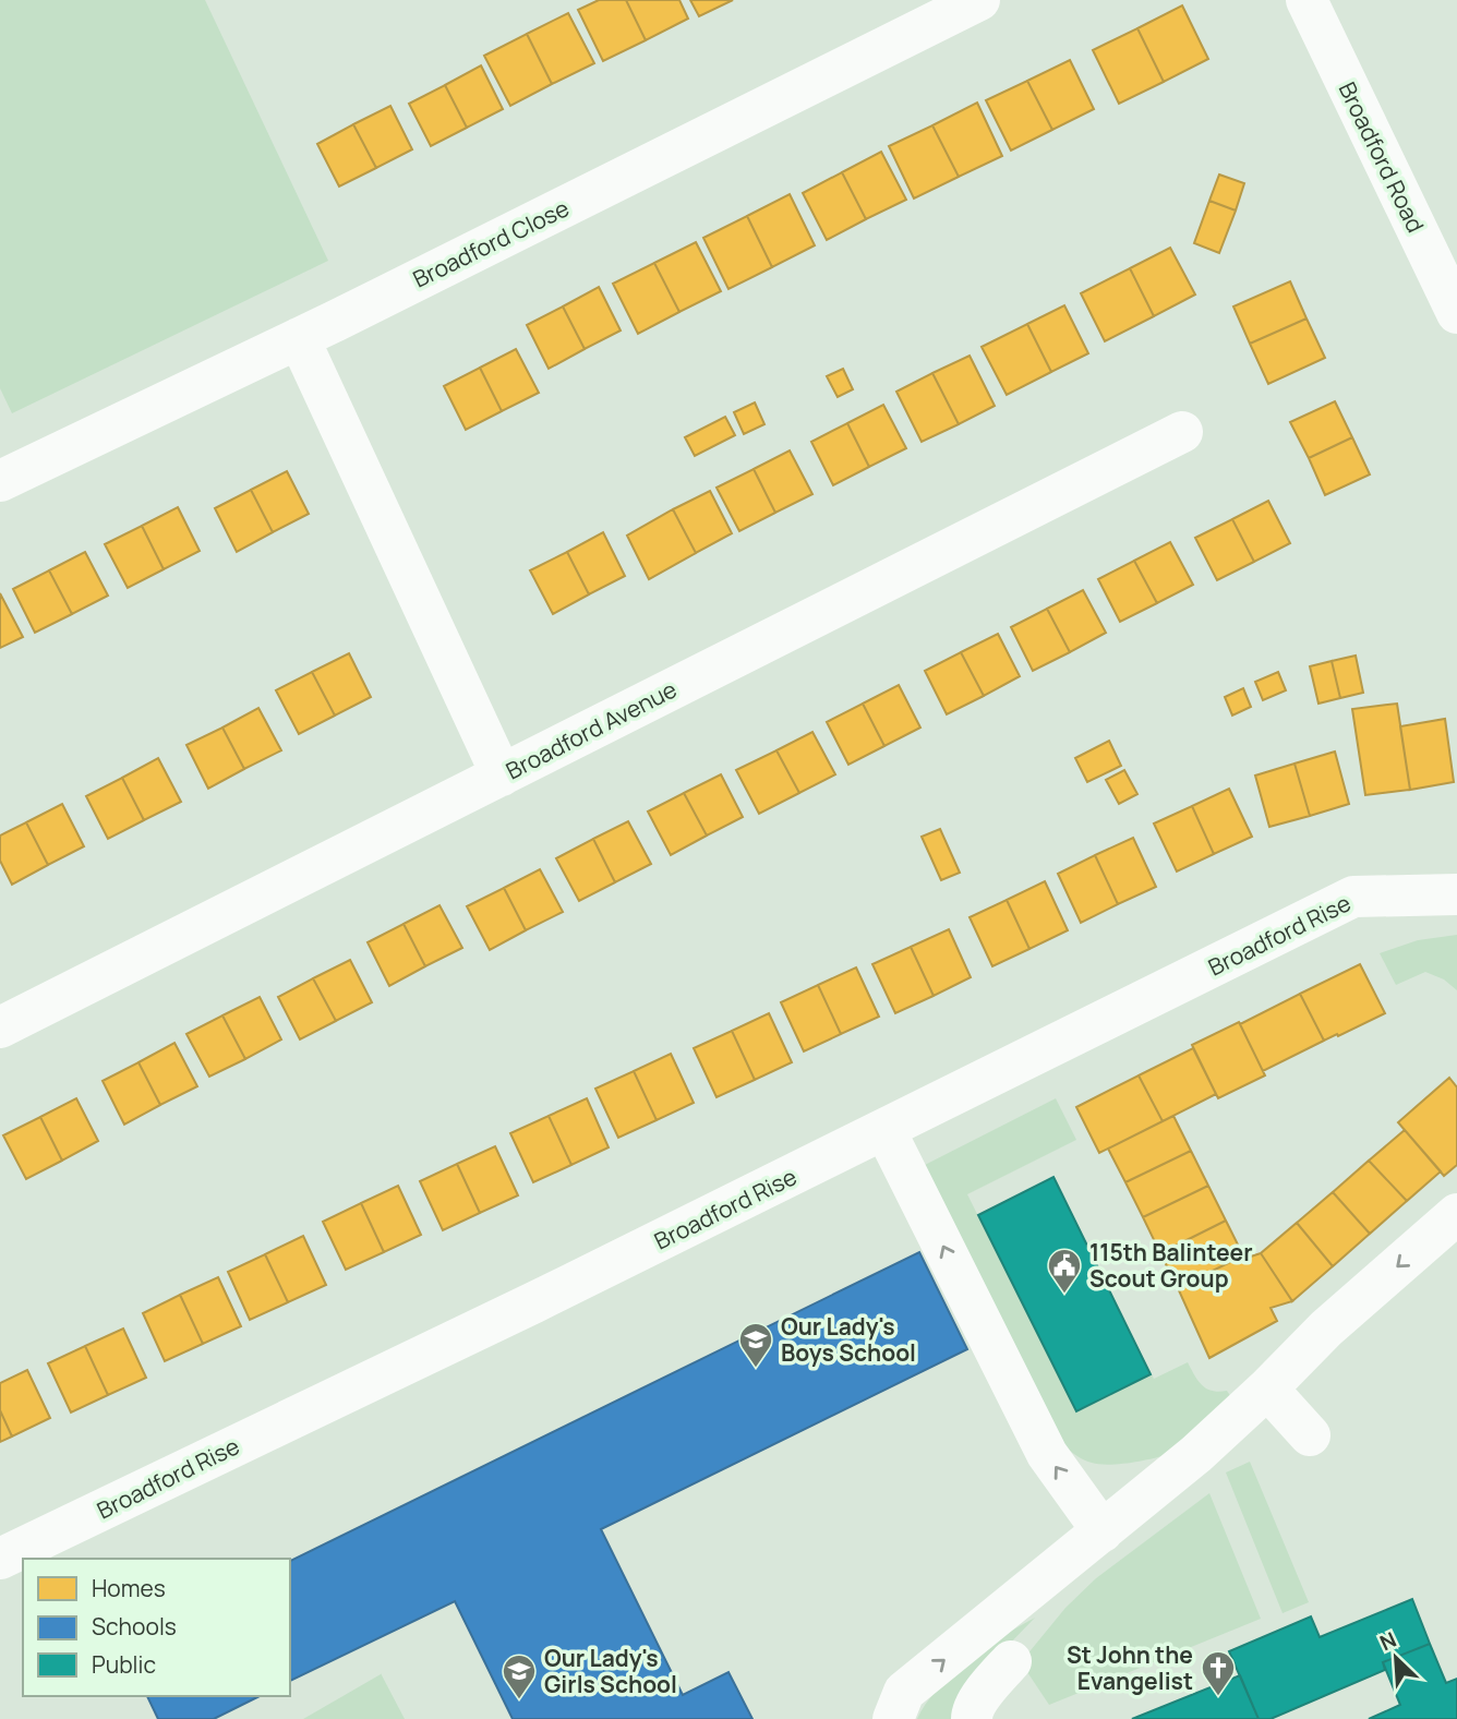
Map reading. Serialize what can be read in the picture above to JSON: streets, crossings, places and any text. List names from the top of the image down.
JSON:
{
  "streets": {
    "street": [
      "Broadford Road",
      "Broadford Close",
      "Broadford Avenue",
      "Broadford Rise"
    ]
  },
  "places": {
    "public building": ["115th Balinteer Scout Group"],
    "school or university": ["Our Lady's Boys School", "Our Lady's Girls School"],
    "church": ["St John the Evangelist"]
  },
  "legend": ["Homes", "Schools", "Public"],
  "north": "top left"
}
